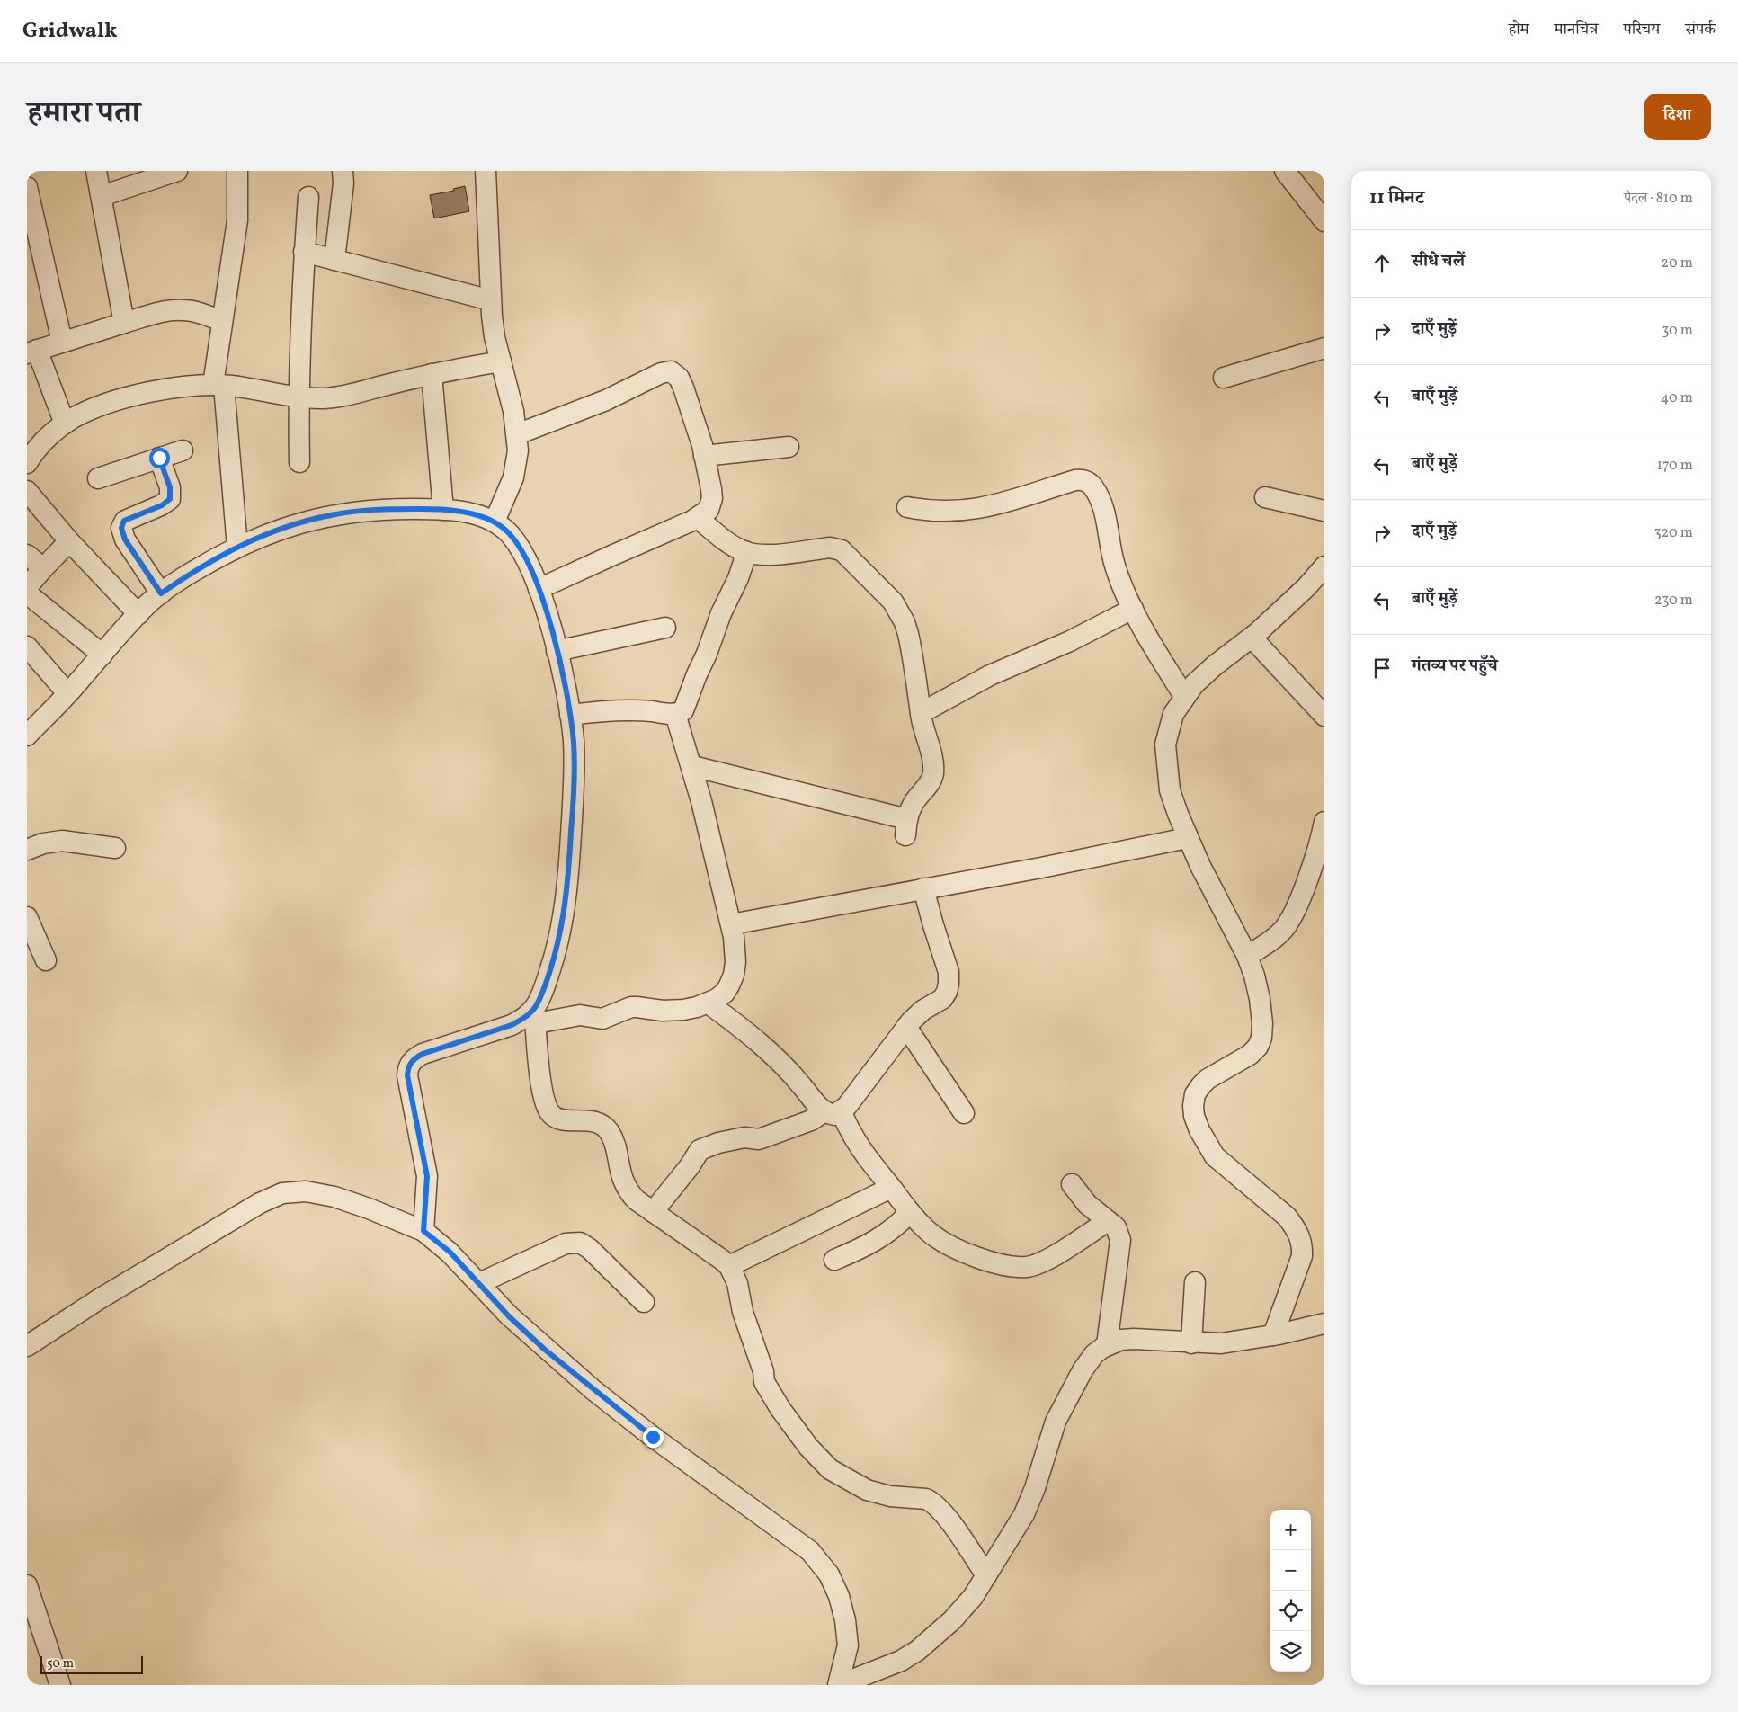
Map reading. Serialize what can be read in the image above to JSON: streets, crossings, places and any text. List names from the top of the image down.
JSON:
{
  "scale_bar": "50 m",
  "page": {
    "header": "Gridwalk",
    "nav": [
      "होम",
      "मानचित्र",
      "परिचय",
      "संपर्क"
    ],
    "title": "हमारा पता",
    "buttons": "दिशा",
    "heading": ["11 मिनट", "पैदल · 810 m"],
    "list": [
      ["सीधे चलें", "20 m"],
      ["दाएँ मुड़ें", "30 m"],
      ["बाएँ मुड़ें", "40 m"],
      ["बाएँ मुड़ें", "170 m"],
      ["दाएँ मुड़ें", "320 m"],
      ["बाएँ मुड़ें", "230 m"],
      "गंतव्य पर पहुँचे"
    ],
    "map_buttons": ["+", "−"],
    "scale": "50 m"
  }
}
